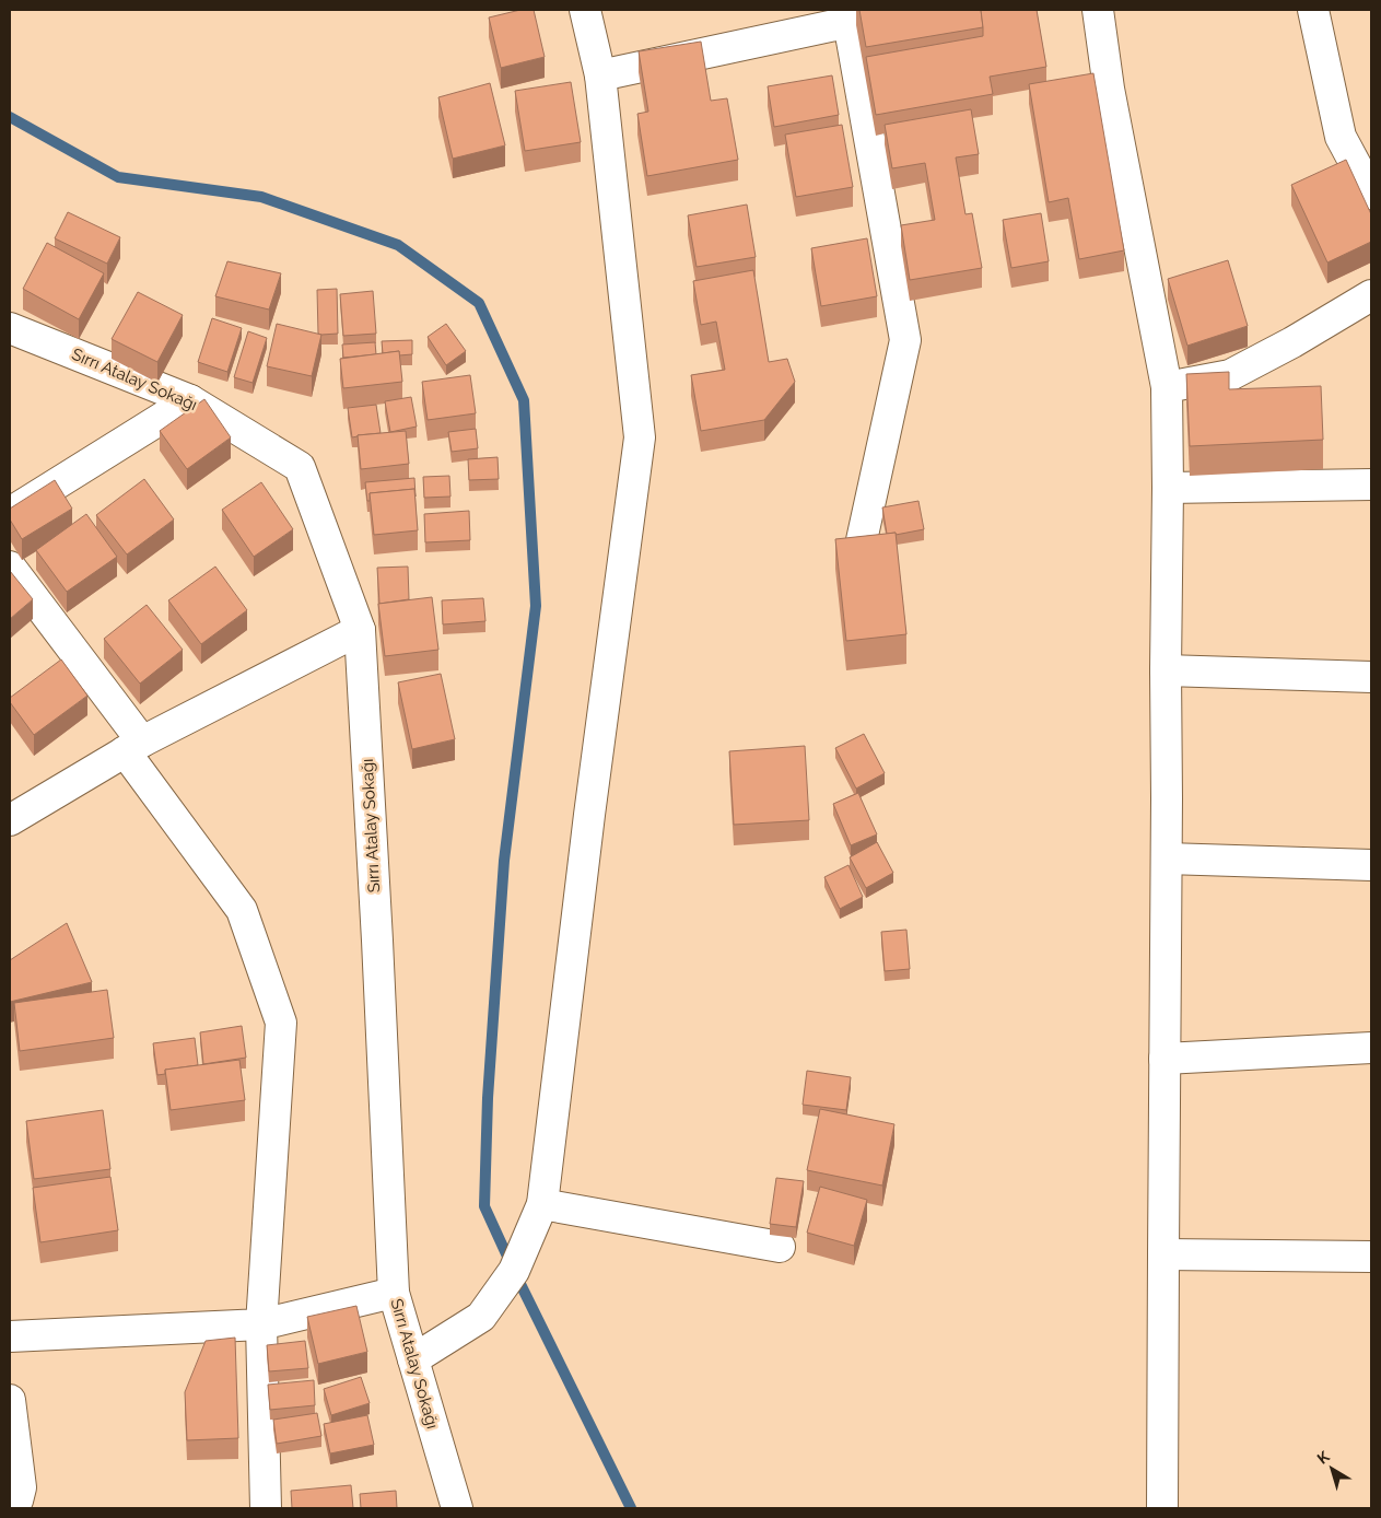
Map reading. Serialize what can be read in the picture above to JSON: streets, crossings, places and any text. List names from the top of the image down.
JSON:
{
  "streets": {
    "street": ["Sırrı Atalay Sokağı"]
  },
  "north": "top left"
}
